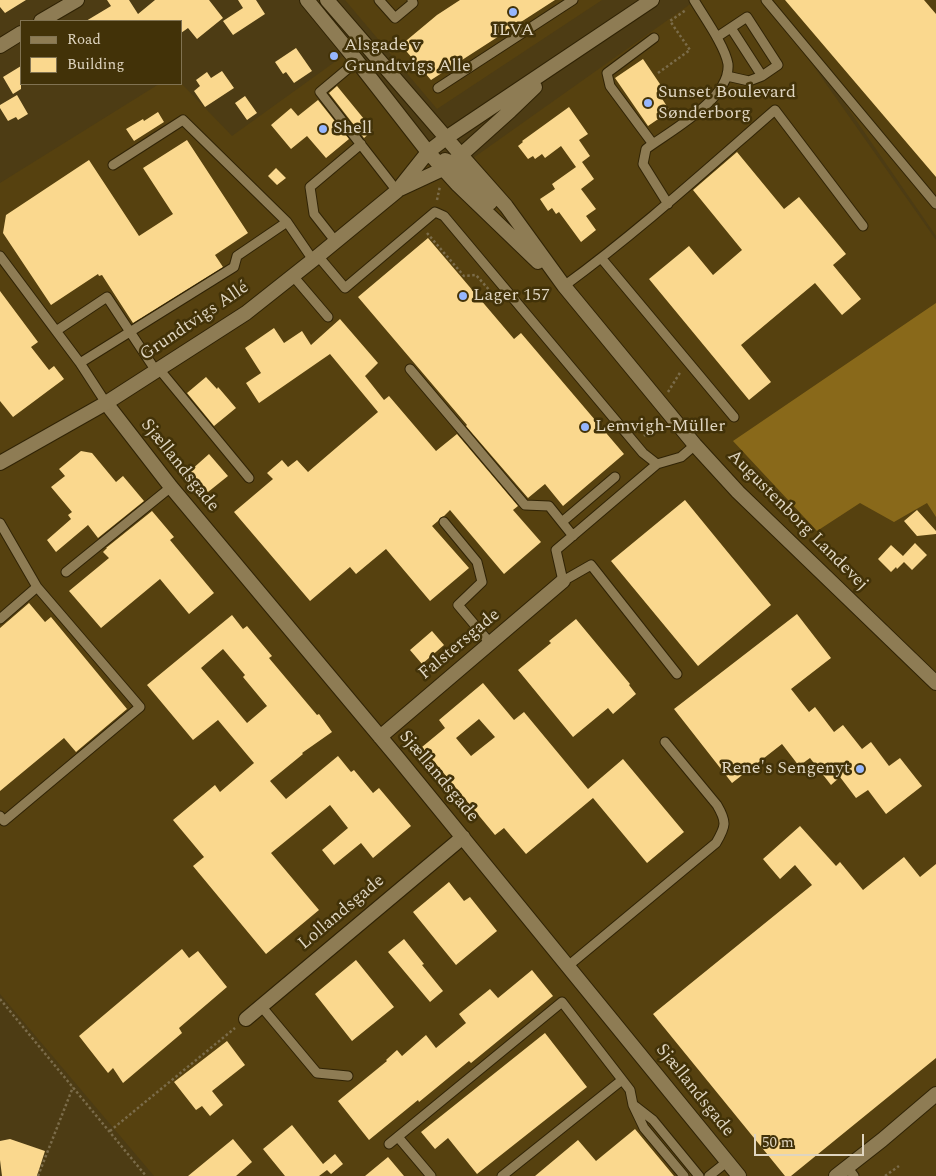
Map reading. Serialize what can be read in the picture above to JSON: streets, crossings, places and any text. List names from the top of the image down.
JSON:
{
  "streets": {
    "street": [
      "Grundtvigs Allé",
      "Sjællandsgade",
      "Augustenborg Landevej",
      "Falstersgade",
      "Lollandsgade"
    ]
  },
  "crossings": [
    ["Grundtvigs Allé", "Sjællandsgade"],
    ["Grundtvigs Allé", "Augustenborg Landevej"],
    ["Sjællandsgade", "Falstersgade"],
    ["Sjællandsgade", "Lollandsgade"]
  ],
  "places": [
    "ILVA",
    "Alsgade v Grundtvigs Alle",
    "Sunset Boulevard Sønderborg",
    "Shell",
    "Lager 157",
    "Lemvigh-Müller",
    "Rene's Sengenyt"
  ],
  "legend": ["Road", "Building"],
  "scale_bar": "50 m"
}
